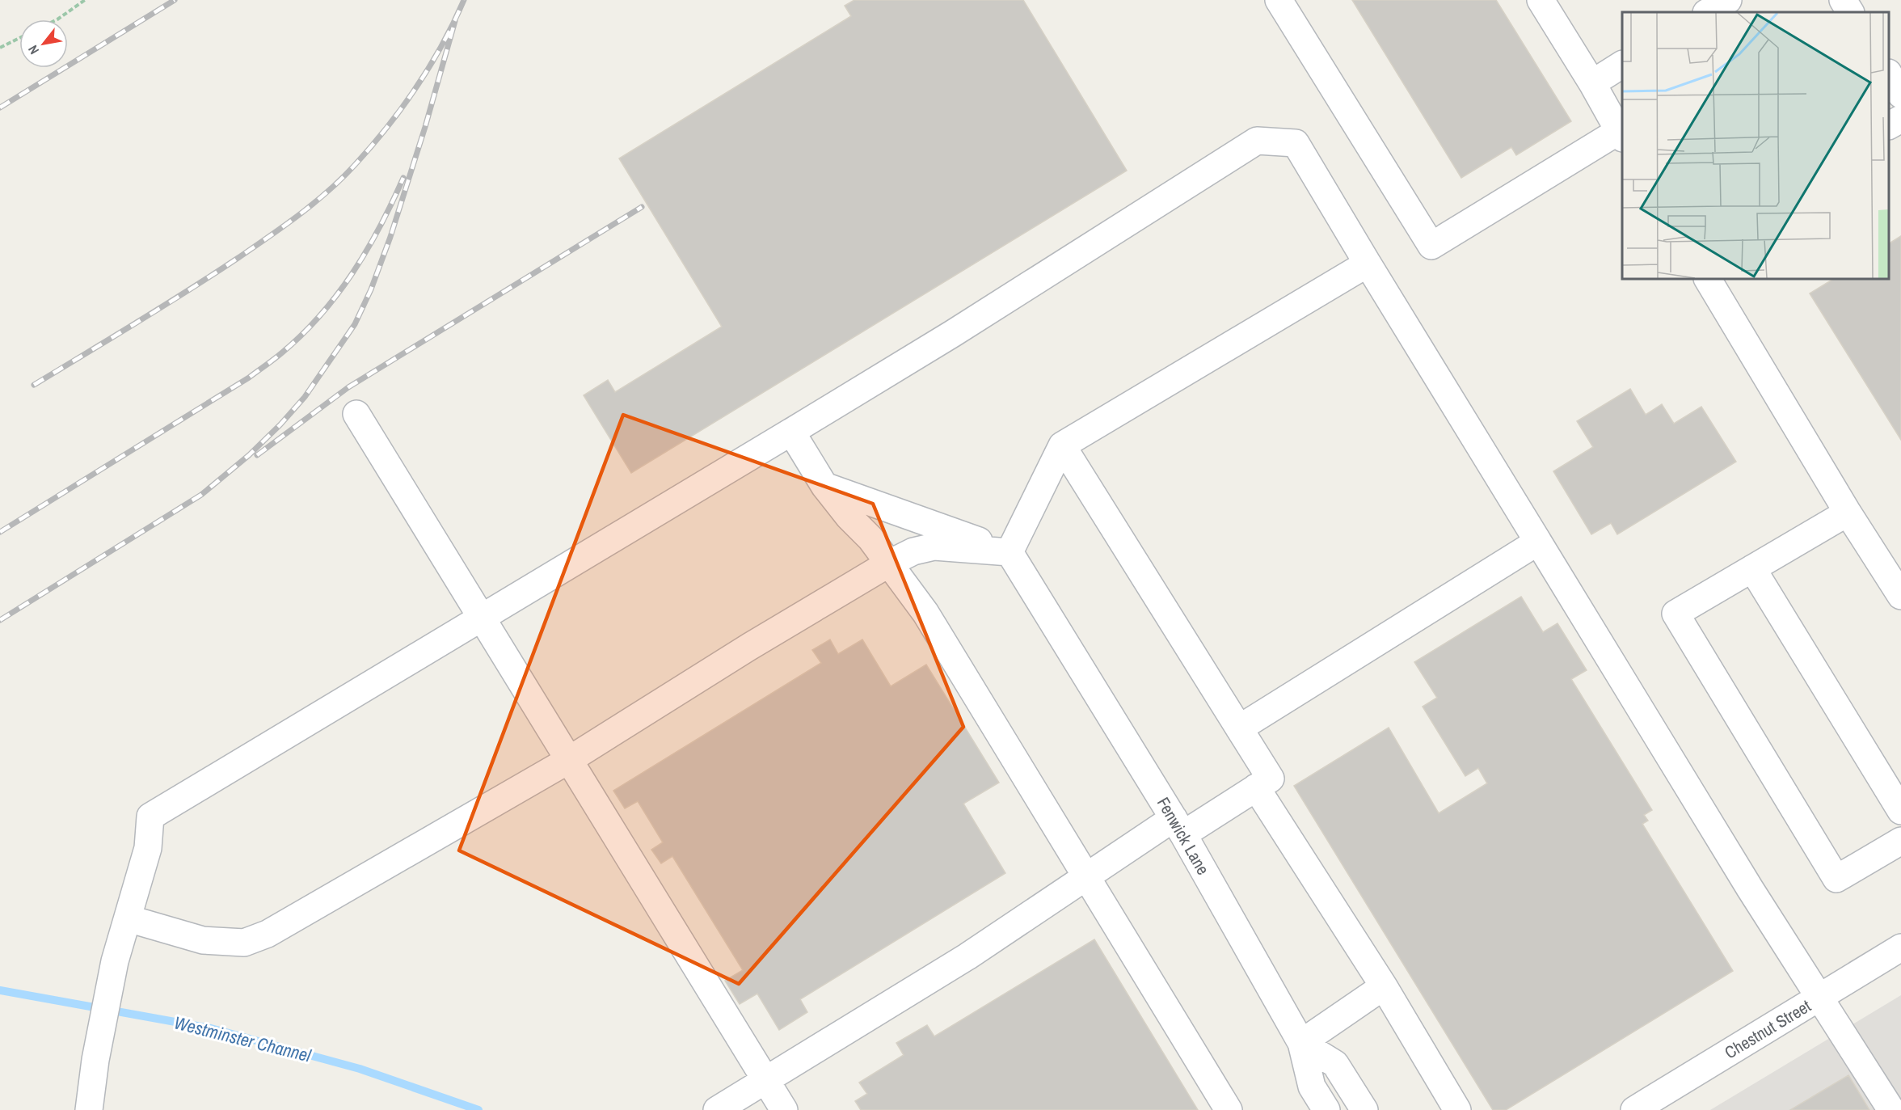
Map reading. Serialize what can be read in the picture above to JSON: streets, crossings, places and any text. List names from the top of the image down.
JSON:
{
  "streets": {
    "street": ["Fenwick Lane", "Chestnut Street"]
  },
  "water": ["Westminster Channel"],
  "north": "bottom left"
}
